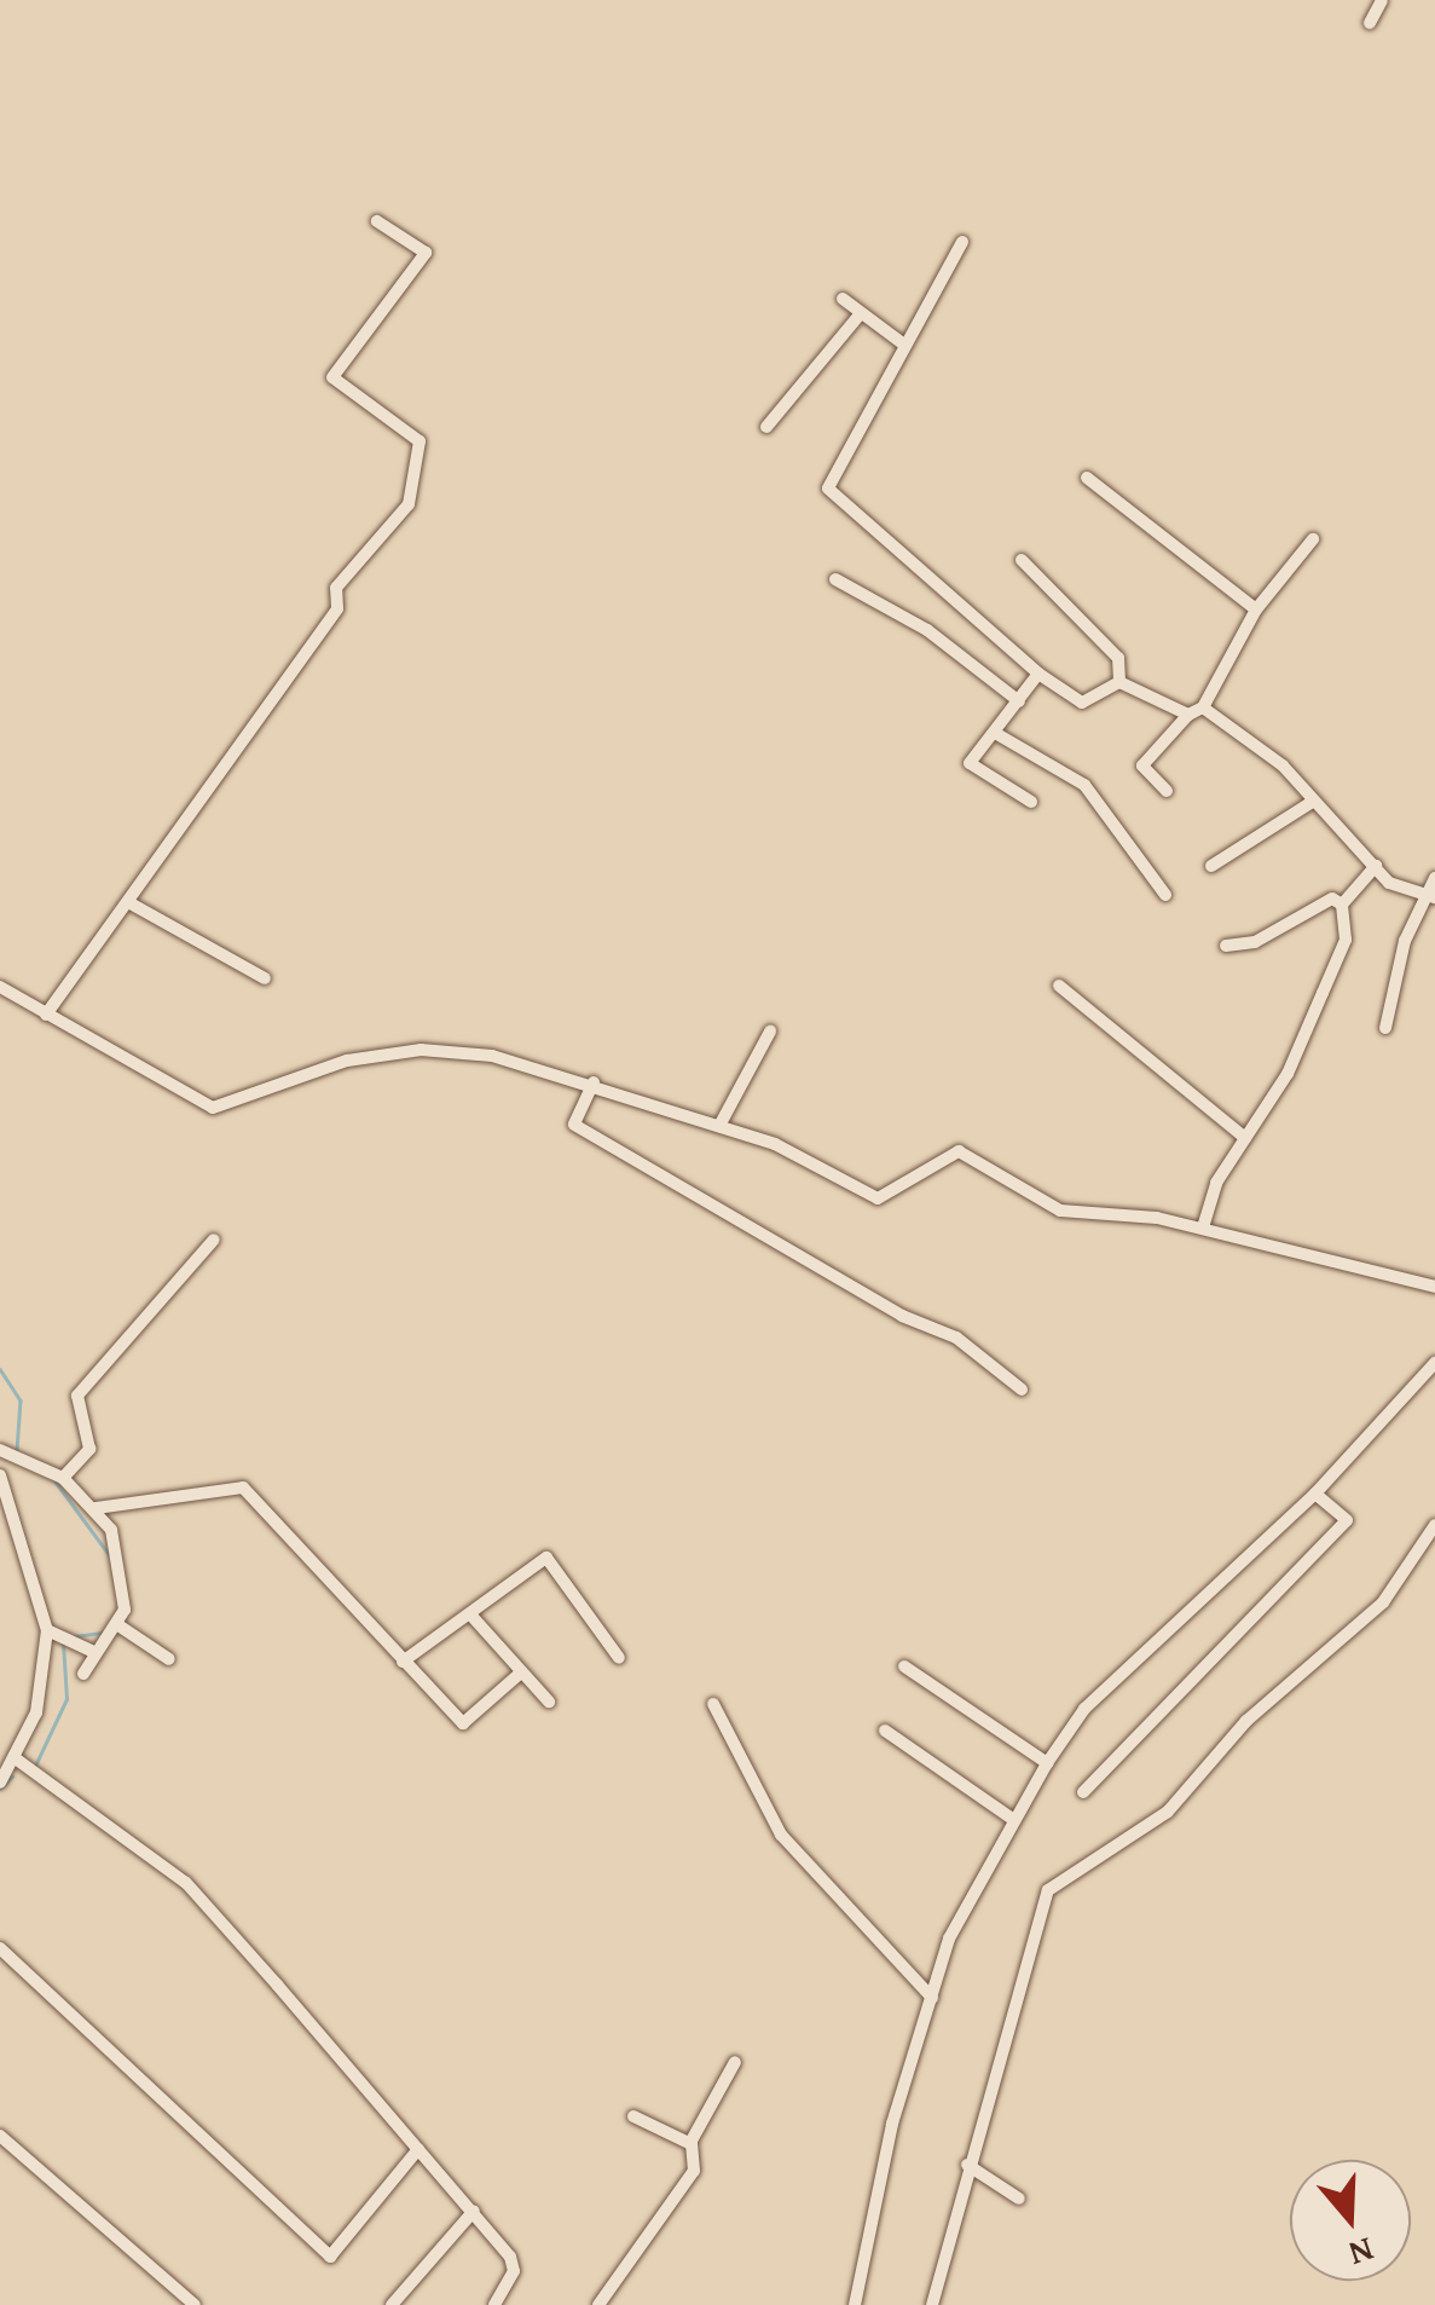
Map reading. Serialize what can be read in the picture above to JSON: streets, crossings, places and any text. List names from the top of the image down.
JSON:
{
  "north": "bottom"
}
